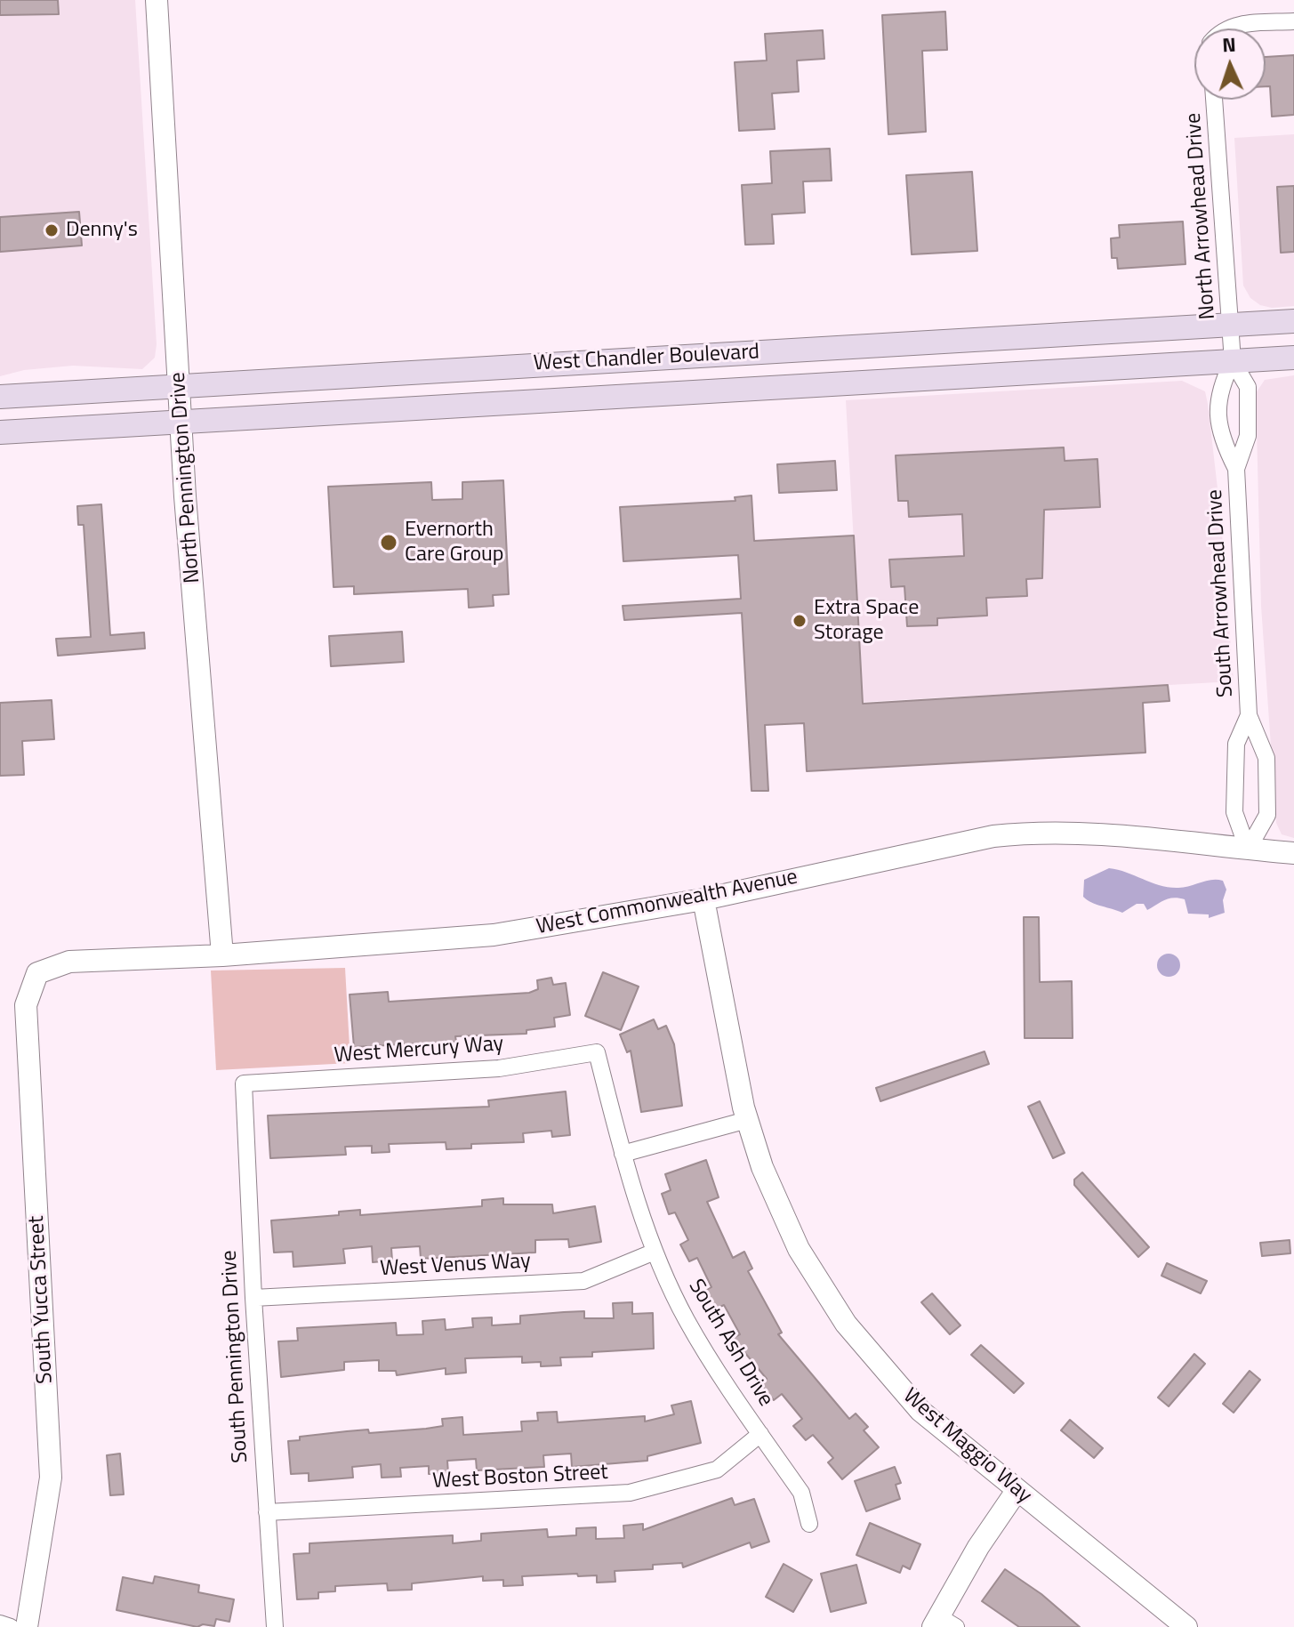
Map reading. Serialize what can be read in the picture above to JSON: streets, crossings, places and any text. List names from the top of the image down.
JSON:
{
  "streets": {
    "main road": ["West Chandler Boulevard"],
    "street": [
      "North Arrowhead Drive",
      "North Pennington Drive",
      "South Arrowhead Drive",
      "West Commonwealth Avenue",
      "West Mercury Way",
      "West Venus Way",
      "South Yucca Street",
      "South Ash Drive",
      "South Pennington Drive",
      "West Maggio Way",
      "West Boston Street"
    ]
  },
  "crossings": [
    ["North Arrowhead Drive", "West Chandler Boulevard"],
    ["North Arrowhead Drive", "South Arrowhead Drive"],
    ["West Chandler Boulevard", "North Pennington Drive"],
    ["West Chandler Boulevard", "South Arrowhead Drive"],
    ["North Pennington Drive", "West Commonwealth Avenue"],
    ["South Arrowhead Drive", "West Commonwealth Avenue"],
    ["West Commonwealth Avenue", "South Yucca Street"],
    ["West Commonwealth Avenue", "West Maggio Way"],
    ["West Mercury Way", "South Ash Drive"],
    ["West Mercury Way", "South Pennington Drive"],
    ["West Venus Way", "South Ash Drive"],
    ["West Venus Way", "South Pennington Drive"],
    ["South Ash Drive", "West Boston Street"],
    ["South Pennington Drive", "West Boston Street"]
  ],
  "places": ["Denny's", "Evernorth Care Group", "Extra Space Storage"],
  "north": "top"
}
